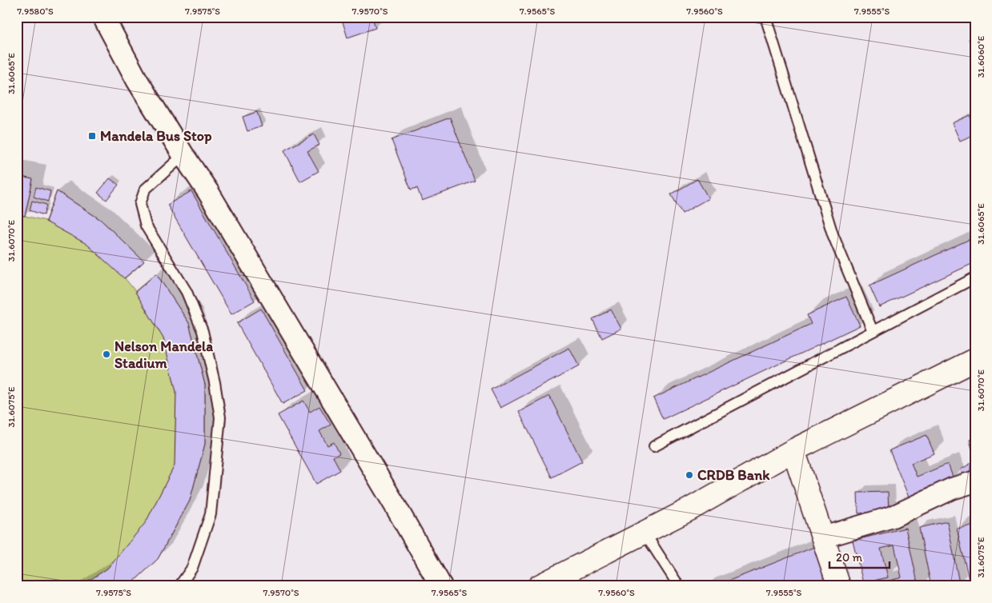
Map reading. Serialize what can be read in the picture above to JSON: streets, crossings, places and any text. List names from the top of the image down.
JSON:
{
  "places": {
    "transit": ["Mandela Bus Stop"],
    "other": ["Nelson Mandela Stadium", "CRDB Bank"]
  },
  "scale_bar": "20 m",
  "coordinates": [
    "7.9580°S",
    "7.9575°S",
    "7.9570°S",
    "7.9565°S",
    "7.9560°S",
    "7.9555°S",
    "31.6060°E",
    "31.6065°E",
    "31.6070°E",
    "31.6075°E"
  ]
}
